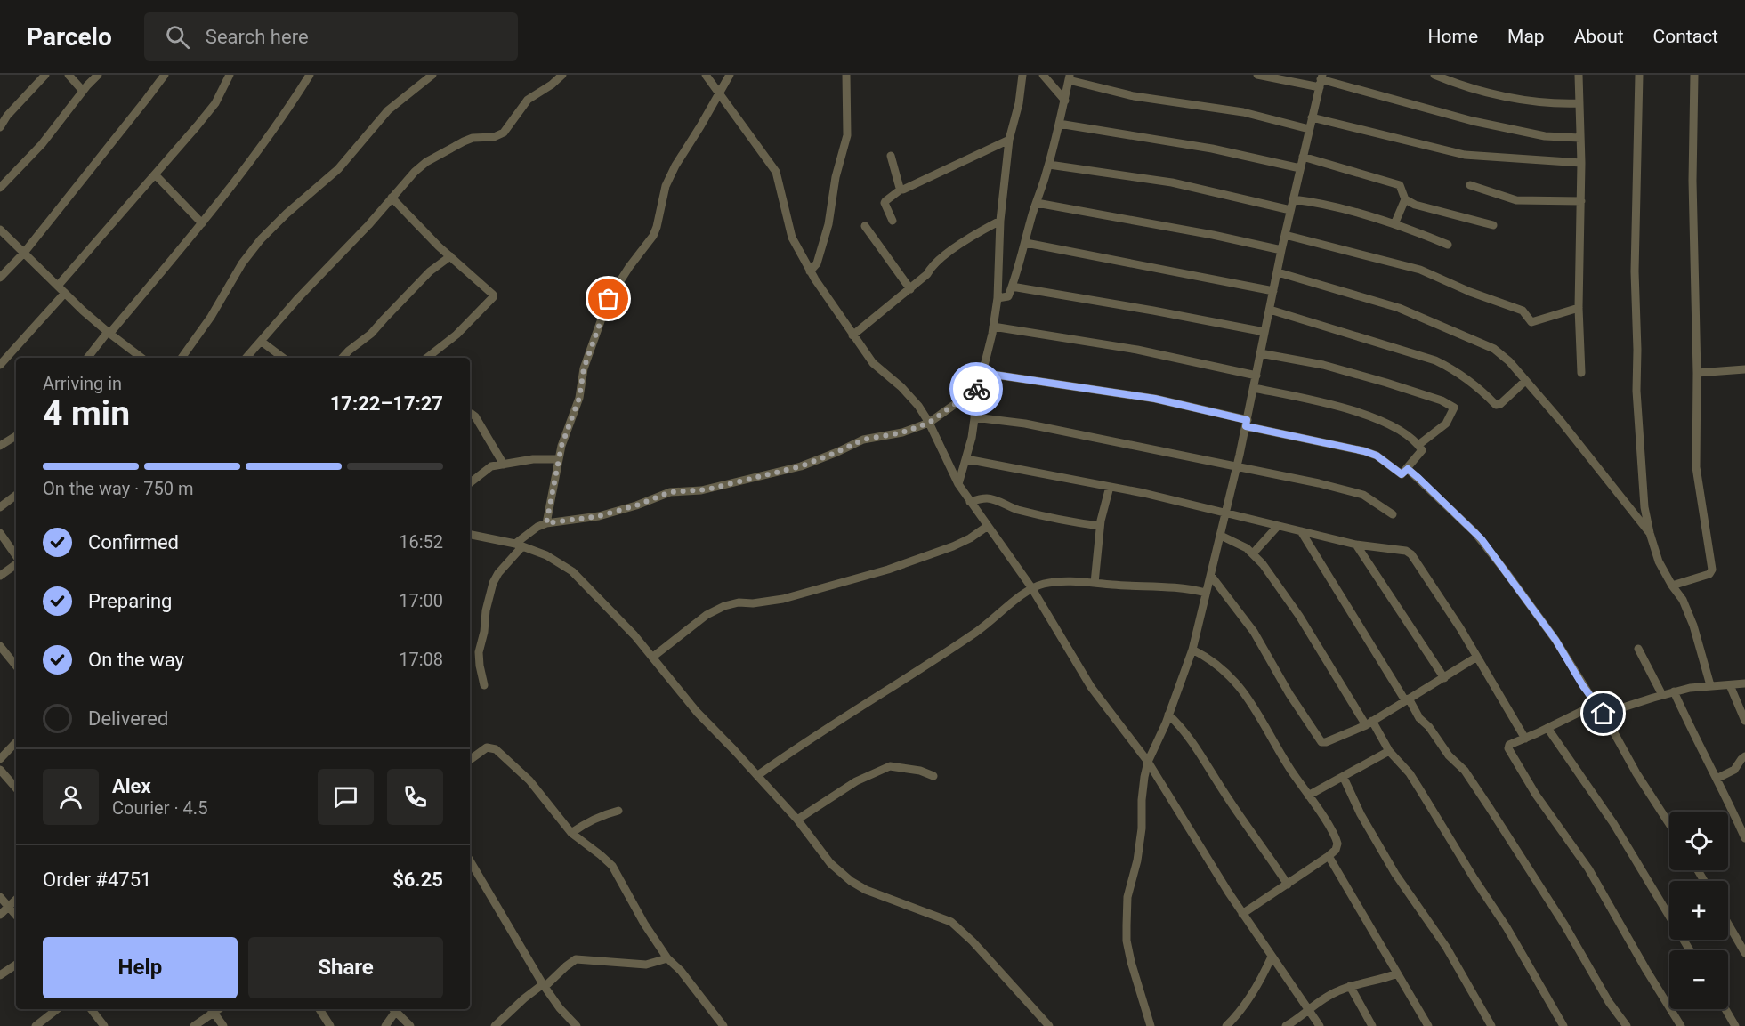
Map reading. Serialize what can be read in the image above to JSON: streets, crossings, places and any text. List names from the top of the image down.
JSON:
{
  "page": {
    "header": "Parcelo",
    "search": "Search here",
    "nav": [
      "Home",
      "Map",
      "About",
      "Contact"
    ],
    "heading": ["4 min", "Arriving in", "17:22–17:27"],
    "panel": [
      "Alex",
      "Courier · 4.5",
      "Order #4751",
      "$6.25"
    ],
    "bar": "On the way · 750 m",
    "list": [
      ["Confirmed", "16:52"],
      ["Preparing", "17:00"],
      ["On the way", "17:08"],
      "Delivered"
    ],
    "map_buttons": ["+", "−"],
    "buttons": ["Help", "Share"]
  }
}
